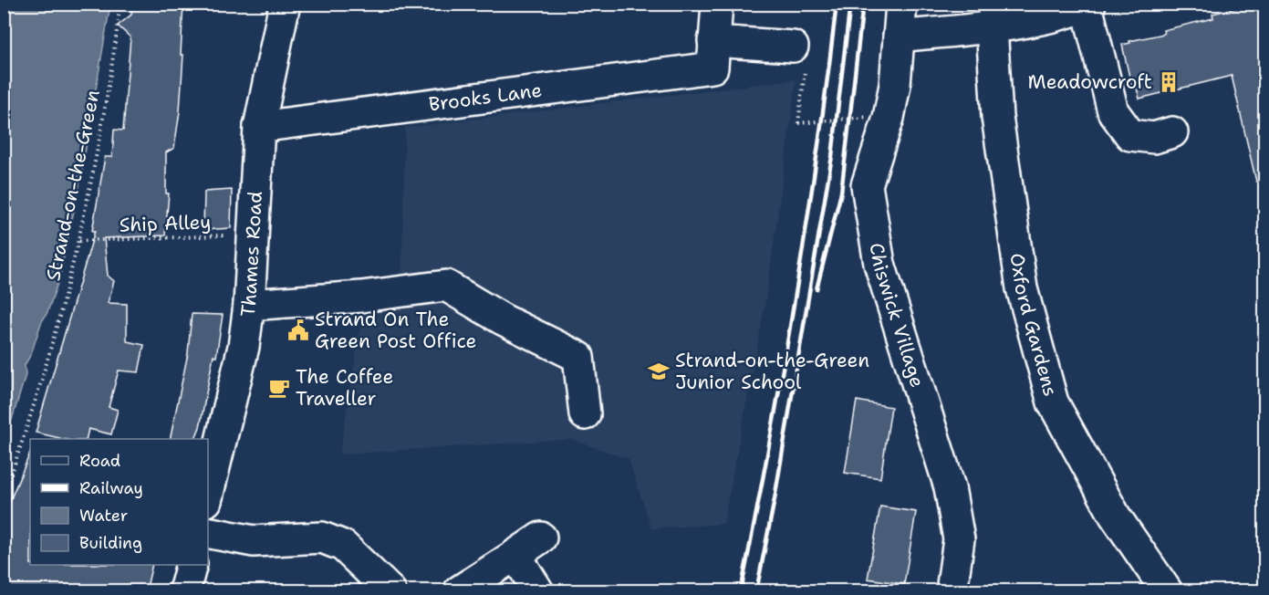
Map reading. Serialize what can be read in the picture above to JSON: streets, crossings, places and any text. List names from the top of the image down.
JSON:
{
  "streets": {
    "street": [
      "Brooks Lane",
      "Thames Road",
      "Chiswick Village",
      "Oxford Gardens"
    ],
    "path": ["Strand-on-the-Green", "Ship Alley"]
  },
  "crossings": [
    ["Brooks Lane", "Thames Road"],
    ["Strand-on-the-Green", "Ship Alley"],
    ["Ship Alley", "Thames Road"]
  ],
  "places": {
    "building": ["Meadowcroft"],
    "public building": ["Strand On The Green Post Office"],
    "school or university": ["Strand-on-the-Green Junior School"],
    "cafe": ["The Coffee Traveller"]
  },
  "legend": [
    "Road",
    "Railway",
    "Water",
    "Building"
  ]
}
